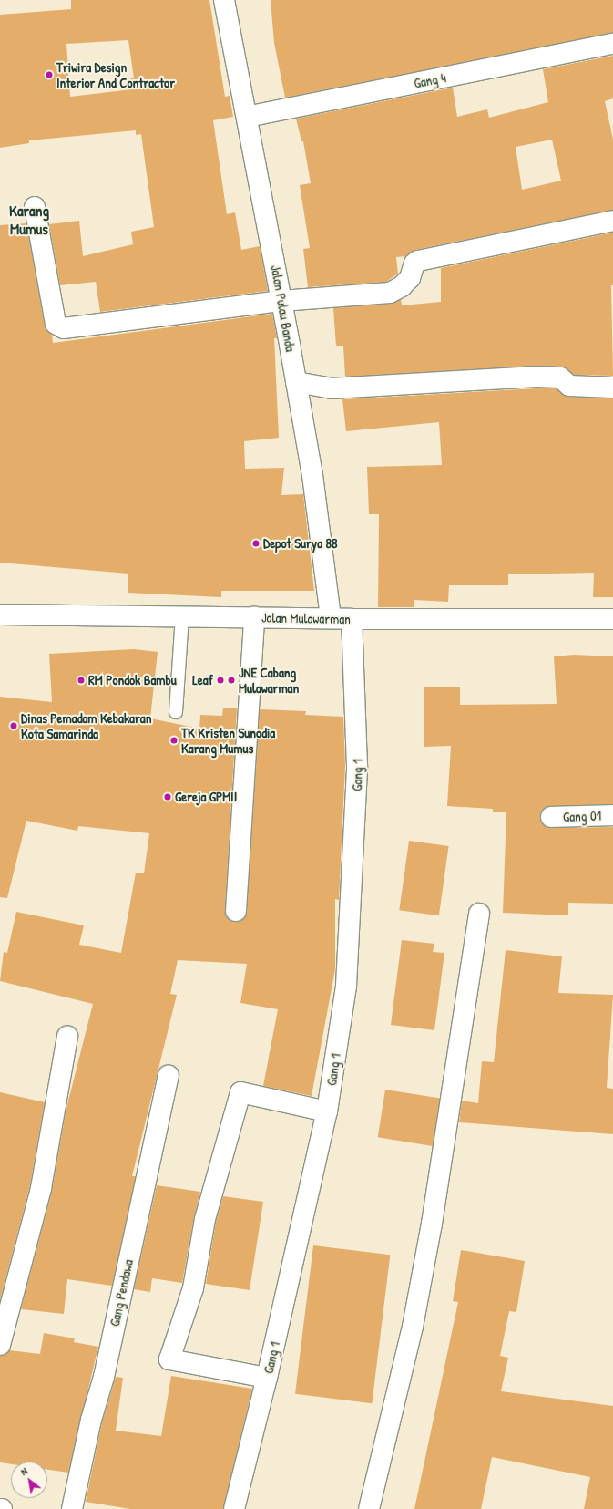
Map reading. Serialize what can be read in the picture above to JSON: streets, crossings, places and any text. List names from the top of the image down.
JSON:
{
  "streets": {
    "street": [
      "Gang 4",
      "Jalan Pulau Banda",
      "Jalan Mulawarman",
      "Gang 1",
      "Gang 01",
      "Gang Pendawa"
    ]
  },
  "crossings": [
    ["Gang 4", "Jalan Pulau Banda"],
    ["Jalan Pulau Banda", "Jalan Mulawarman"],
    ["Jalan Mulawarman", "Gang 1"]
  ],
  "districts": ["Karang Mumus"],
  "places": [
    "Triwira Design Interior And Contractor",
    "Depot Surya 88",
    "RM Pondok Bambu",
    "Leaf",
    "JNE Cabang Mulawarman",
    "Dinas Pemadam Kebakaran Kota Samarinda",
    "TK Kristen Sunodia Karang Mumus",
    "Gereja GPMII"
  ],
  "north": "top left"
}
